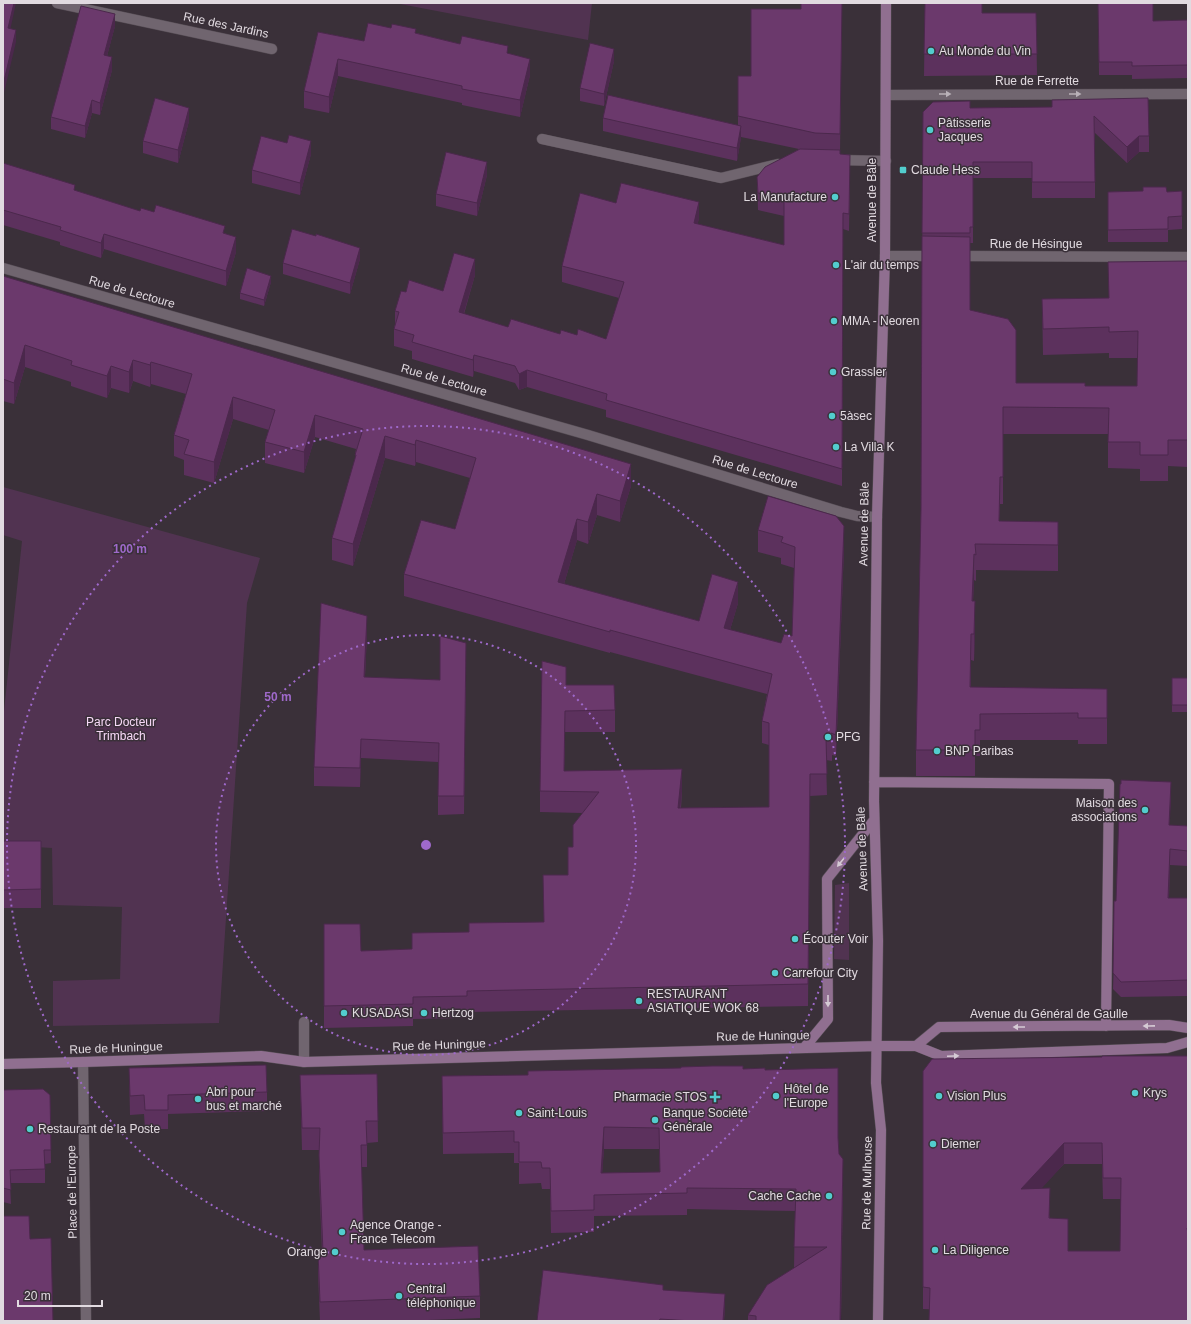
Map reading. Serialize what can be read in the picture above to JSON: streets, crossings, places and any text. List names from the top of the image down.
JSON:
{
  "streets": {
    "main road": [
      "Avenue de Bâle",
      "Avenue du Général de Gaulle",
      "Rue de Huningue",
      "Rue de Mulhouse"
    ],
    "street": [
      "Rue des Jardins",
      "Rue de Ferrette",
      "Rue de Hésingue",
      "Rue de Lectoure",
      "Place de l'Europe"
    ]
  },
  "crossings": [
    ["Rue de Ferrette", "Avenue de Bâle"],
    ["Avenue de Bâle", "Rue de Hésingue"],
    ["Avenue de Bâle", "Rue de Lectoure"],
    ["Avenue de Bâle", "Rue de Huningue"],
    ["Avenue de Bâle", "Rue de Mulhouse"],
    ["Rue de Huningue", "Rue de Mulhouse"],
    ["Rue de Huningue", "Place de l'Europe"]
  ],
  "one_way": ["Rue de Ferrette"],
  "parks": ["Parc Docteur Trimbach"],
  "places": {
    "other": [
      "Au Monde du Vin",
      "Pâtisserie Jacques",
      "La Manufacture",
      "L'air du temps",
      "MMA - Neoren",
      "Grassler",
      "5àsec",
      "La Villa K",
      "PFG",
      "BNP Paribas",
      "Maison des associations",
      "Écouter Voir",
      "Carrefour City",
      "RESTAURANT ASIATIQUE WOK 68",
      "KUSADASI",
      "Hertzog",
      "Krys",
      "Hôtel de l'Europe",
      "Vision Plus",
      "Abri pour bus et marché",
      "Saint-Louis",
      "Banque Société Générale",
      "Restaurant de la Poste",
      "Diemer",
      "Cache Cache",
      "Agence Orange - France Telecom",
      "La Diligence",
      "Orange",
      "Central téléphonique"
    ],
    "transit": ["Claude Hess"],
    "health": ["Pharmacie STOS"]
  },
  "scale_bar": "20 m",
  "rings": ["100 m", "50 m"]
}
